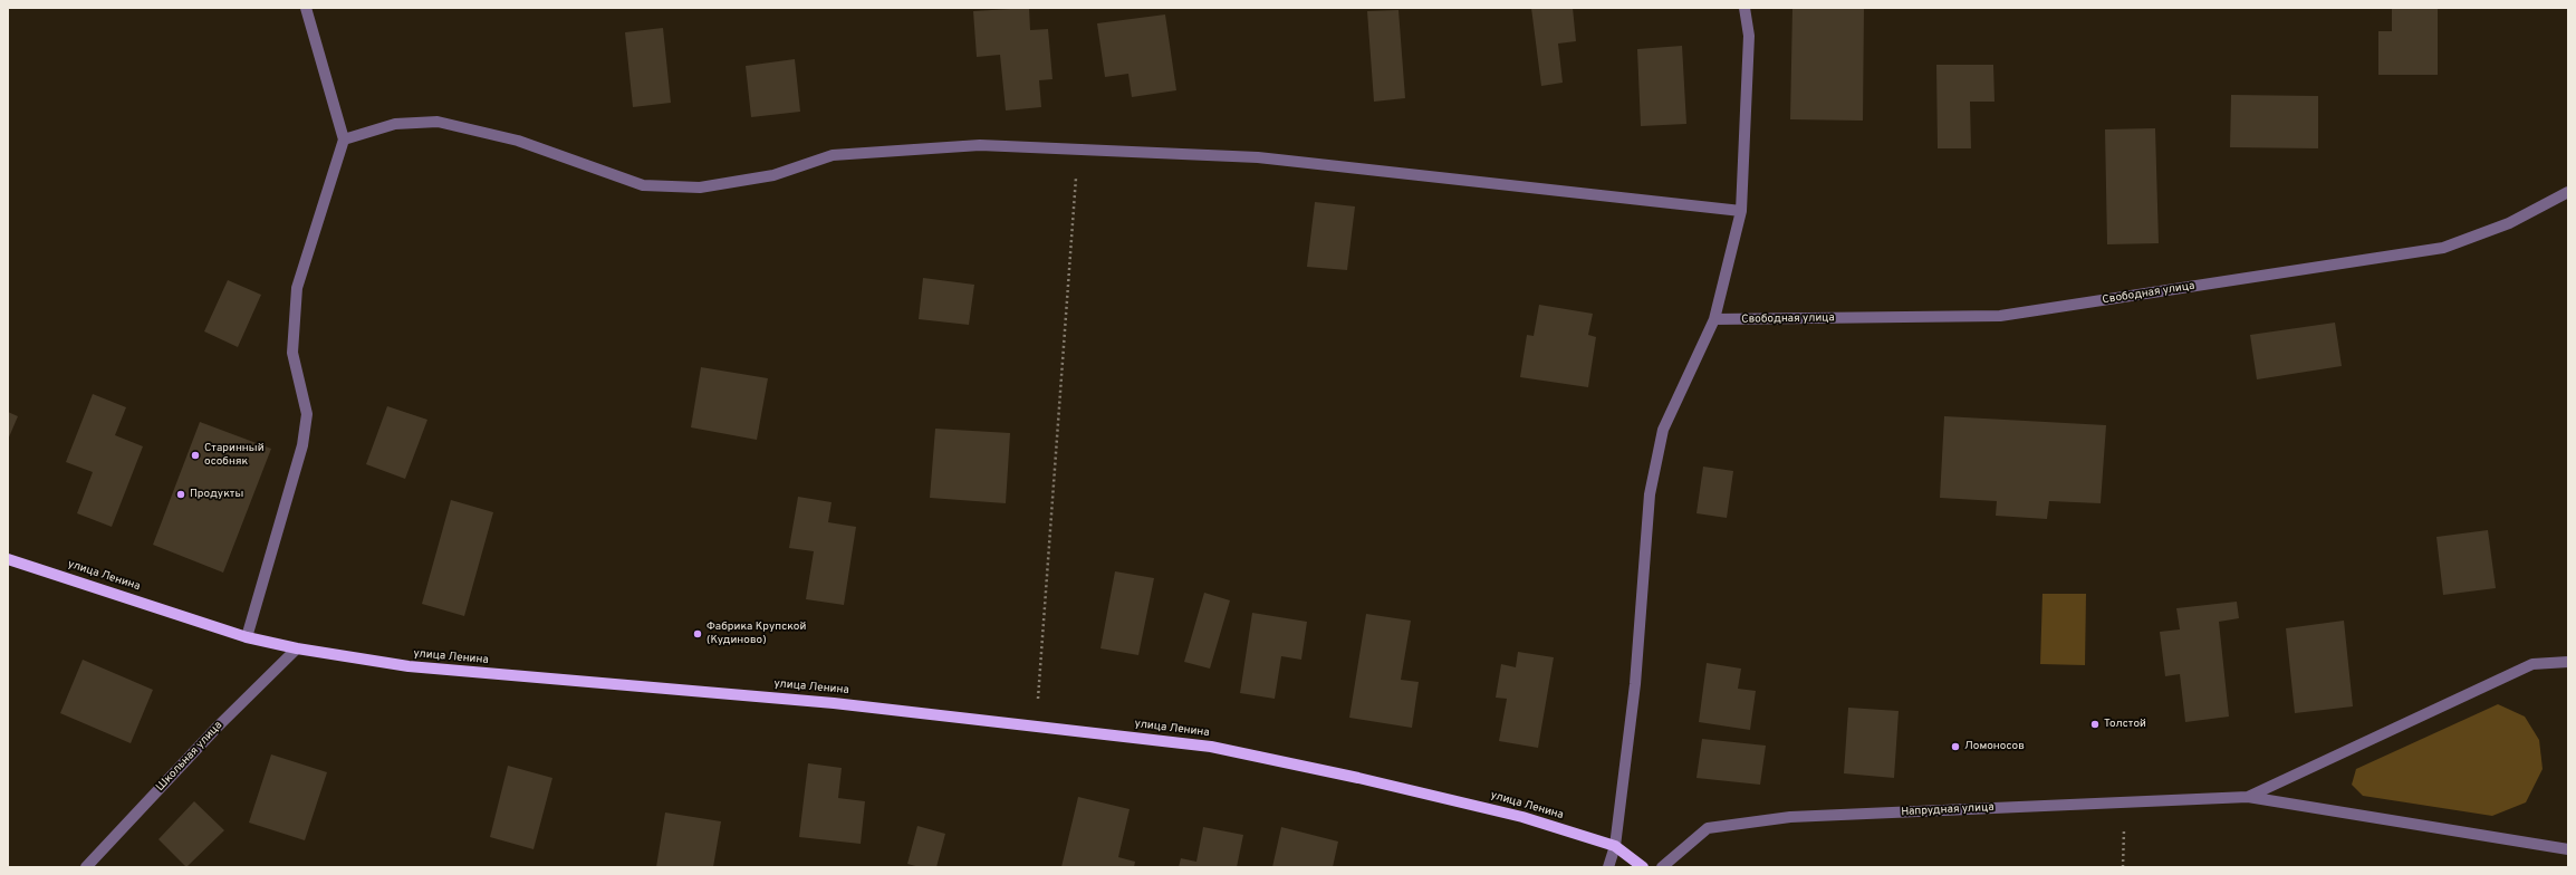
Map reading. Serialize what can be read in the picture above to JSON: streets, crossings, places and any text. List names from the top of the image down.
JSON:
{
  "streets": {
    "main road": ["улица Ленина"],
    "street": ["Свободная улица", "Школьная улица", "Напрудная улица"]
  },
  "crossings": [
    ["улица Ленина", "Школьная улица"]
  ],
  "places": [
    "Старинный особняк",
    "Продукты",
    "Фабрика Крупской (Кудиново)",
    "Толстой",
    "Ломоносов"
  ]
}
